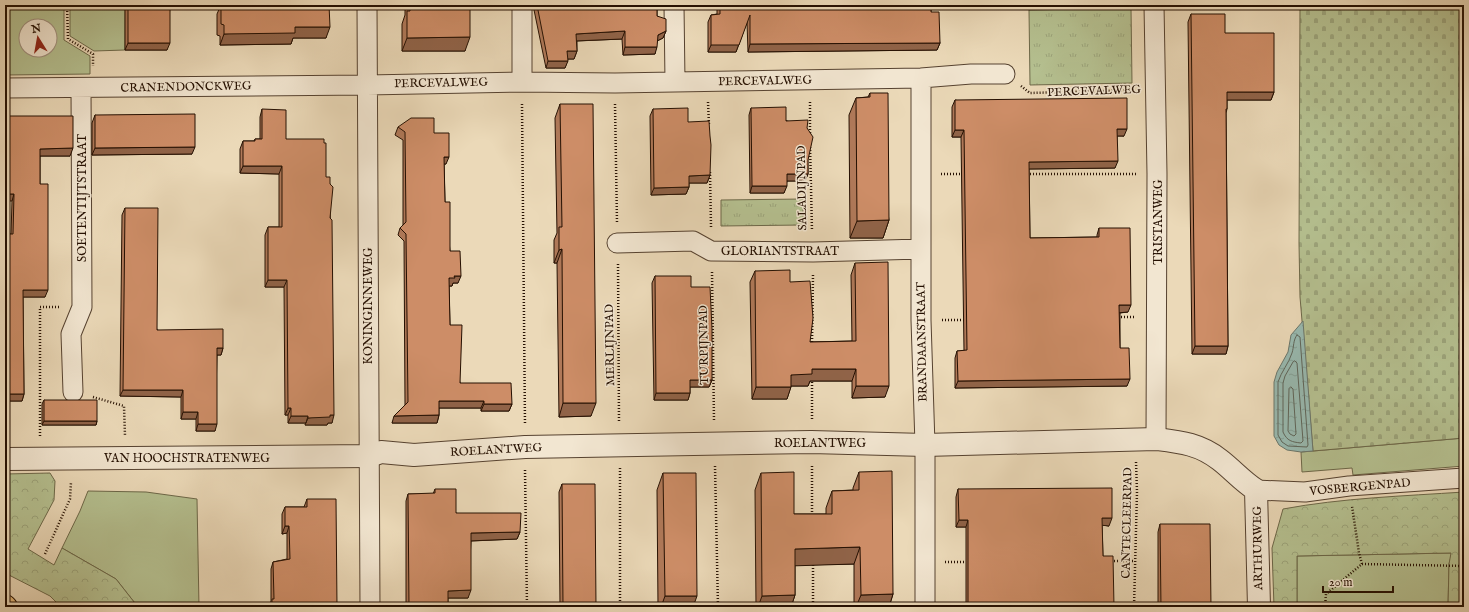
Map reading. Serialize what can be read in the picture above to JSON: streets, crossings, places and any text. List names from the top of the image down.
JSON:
{
  "streets": {
    "street": [
      "PERCEVALWEG",
      "CRANENDONCKWEG",
      "SOETENTIJTSTRAAT",
      "TRISTANWEG",
      "GLORIANTSTRAAT",
      "KONINGINNEWEG",
      "BRANDAANSTRAAT",
      "ROELANTWEG",
      "VAN HOOCHSTRATENWEG",
      "VOSBERGENPAD",
      "ARTHURWEG"
    ],
    "path": [
      "SALADIJNPAD",
      "MERLIJNPAD",
      "TURPIJNPAD",
      "CANTECLEERPAD"
    ]
  },
  "crossings": [
    ["PERCEVALWEG", "CRANENDONCKWEG"],
    ["PERCEVALWEG", "SALADIJNPAD"],
    ["PERCEVALWEG", "TRISTANWEG"],
    ["PERCEVALWEG", "KONINGINNEWEG"],
    ["PERCEVALWEG", "BRANDAANSTRAAT"],
    ["PERCEVALWEG", "MERLIJNPAD"],
    ["CRANENDONCKWEG", "SOETENTIJTSTRAAT"],
    ["CRANENDONCKWEG", "KONINGINNEWEG"],
    ["SALADIJNPAD", "GLORIANTSTRAAT"],
    ["TRISTANWEG", "ROELANTWEG"],
    ["TRISTANWEG", "CANTECLEERPAD"],
    ["GLORIANTSTRAAT", "BRANDAANSTRAAT"],
    ["GLORIANTSTRAAT", "MERLIJNPAD"],
    ["GLORIANTSTRAAT", "TURPIJNPAD"],
    ["KONINGINNEWEG", "ROELANTWEG"],
    ["KONINGINNEWEG", "VAN HOOCHSTRATENWEG"],
    ["BRANDAANSTRAAT", "ROELANTWEG"],
    ["MERLIJNPAD", "ROELANTWEG"],
    ["TURPIJNPAD", "ROELANTWEG"],
    ["ROELANTWEG", "VAN HOOCHSTRATENWEG"],
    ["ROELANTWEG", "VOSBERGENPAD"],
    ["ROELANTWEG", "CANTECLEERPAD"],
    ["ROELANTWEG", "ARTHURWEG"],
    ["VOSBERGENPAD", "ARTHURWEG"]
  ],
  "scale_bar": "20 m",
  "north": "top"
}
